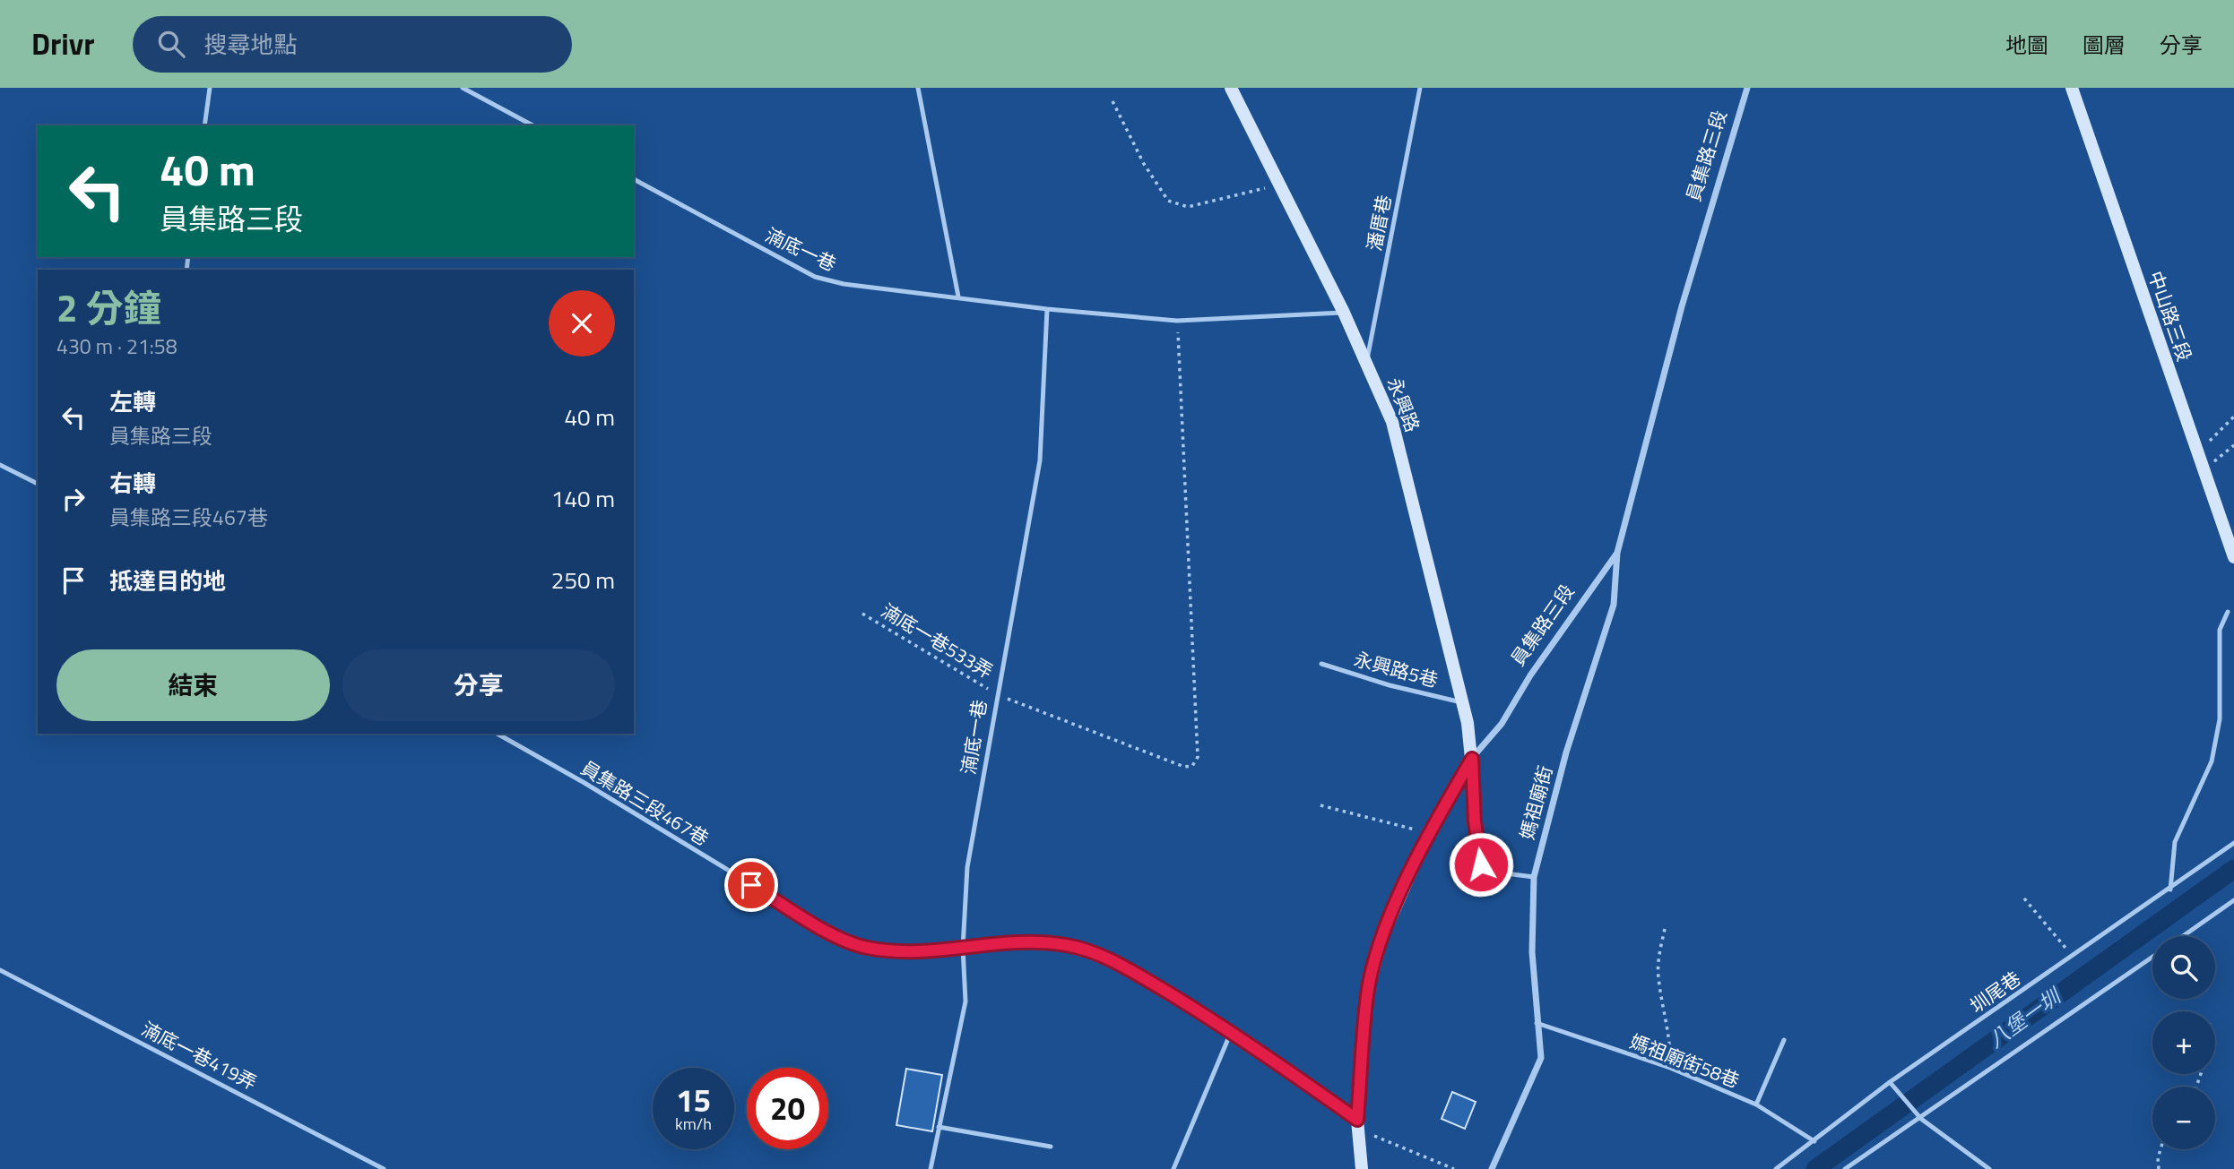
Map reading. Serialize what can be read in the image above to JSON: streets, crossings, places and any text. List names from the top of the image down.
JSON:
{
  "streets": {
    "street": [
      "員集路三段",
      "中山路三段",
      "永興路",
      "媽祖廟街"
    ],
    "lane": [
      "潘厝巷",
      "湳底一巷",
      "永興路5巷",
      "員集路三段467巷",
      "圳尾巷",
      "湳底一巷419弄",
      "媽祖廟街58巷"
    ],
    "path": ["湳底一巷533弄"]
  },
  "crossings": [
    ["員集路三段", "永興路"],
    ["員集路三段", "媽祖廟街"],
    ["員集路三段", "員集路三段467巷"],
    ["潘厝巷", "永興路"],
    ["湳底一巷", "永興路"],
    ["湳底一巷", "湳底一巷533弄"],
    ["湳底一巷", "員集路三段467巷"],
    ["永興路", "永興路5巷"],
    ["媽祖廟街", "媽祖廟街58巷"],
    ["圳尾巷", "媽祖廟街58巷"]
  ],
  "water": ["八堡一圳"],
  "page": {
    "header": "Drivr",
    "search": "搜尋地點",
    "nav": ["地圖", "圖層", "分享"],
    "turn": ["40 m", "員集路三段"],
    "heading": ["2 分鐘", "430 m · 21:58"],
    "list": [
      {
        "name": "左轉",
        "note": "員集路三段",
        "value": "40 m"
      },
      {
        "name": "右轉",
        "note": "員集路三段467巷",
        "value": "140 m"
      },
      {
        "name": "抵達目的地",
        "value": "250 m"
      }
    ],
    "buttons": ["結束", "分享"],
    "map_buttons": ["+", "−"],
    "speed": "15 km/h",
    "limit": "20"
  }
}
